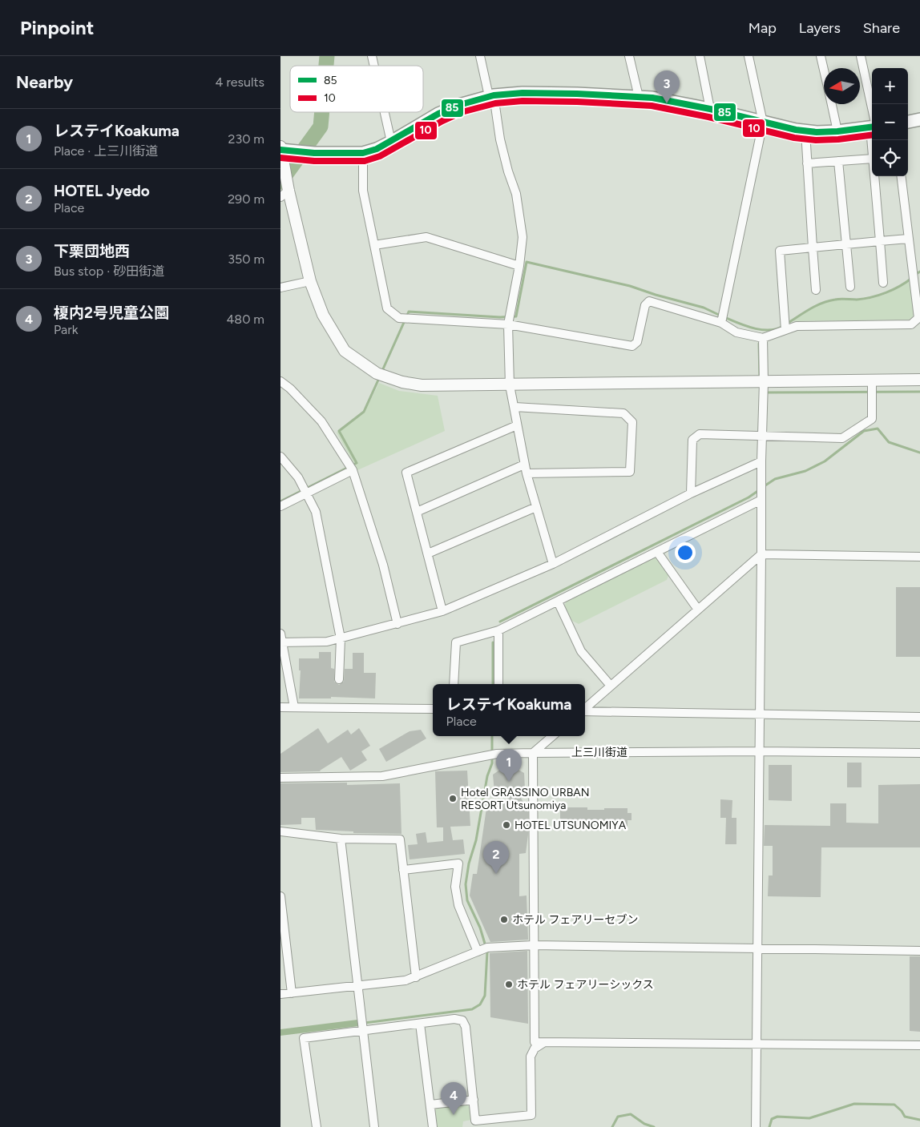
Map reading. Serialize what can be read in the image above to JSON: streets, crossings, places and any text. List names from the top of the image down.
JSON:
{
  "streets": {
    "street": ["上三川街道"]
  },
  "places": [
    "Hotel GRASSINO URBAN RESORT Utsunomiya",
    "HOTEL UTSUNOMIYA",
    "ホテル フェアリーセブン",
    "ホテル フェアリーシックス"
  ],
  "lines": ["transit line 85", "transit line 10"],
  "legend": ["85", "10"],
  "north": "left",
  "page": {
    "header": "Pinpoint",
    "nav": ["Map", "Layers", "Share"],
    "heading": ["Nearby", "4 results"],
    "map_buttons": ["+", "−"],
    "pins": [
      "3",
      "1",
      "2",
      "4"
    ],
    "list": [
      {
        "mark": "1",
        "name": "レステイKoakuma",
        "note": "Place · 上三川街道",
        "value": "230 m"
      },
      {
        "mark": "2",
        "name": "HOTEL Jyedo",
        "note": "Place",
        "value": "290 m"
      },
      {
        "mark": "3",
        "name": "下栗団地西",
        "note": "Bus stop · 砂田街道",
        "value": "350 m"
      },
      {
        "mark": "4",
        "name": "榎内2号児童公園",
        "note": "Park",
        "value": "480 m"
      }
    ],
    "popup": ["レステイKoakuma", "Place"]
  }
}
